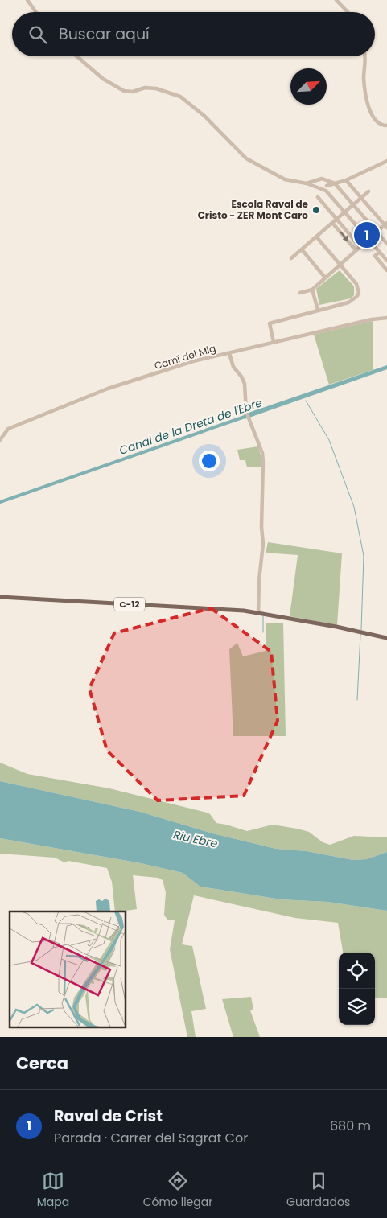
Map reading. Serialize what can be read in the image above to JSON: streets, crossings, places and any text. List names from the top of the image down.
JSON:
{
  "streets": {
    "main road": ["C-12"],
    "street": ["Camí del Mig"]
  },
  "water": ["Canal de la Dreta de l'Ebre", "Riu Ebre"],
  "places": ["Escola Raval de Cristo - ZER Mont Caro"],
  "north": "top right",
  "page": {
    "search": "Buscar aquí",
    "pins": "1",
    "heading": "Cerca",
    "list": [
      {
        "mark": "1",
        "name": "Raval de Crist",
        "note": "Parada · Carrer del Sagrat Cor",
        "value": "680 m"
      }
    ],
    "nav": ["Mapa", "Cómo llegar", "Guardados"]
  }
}
